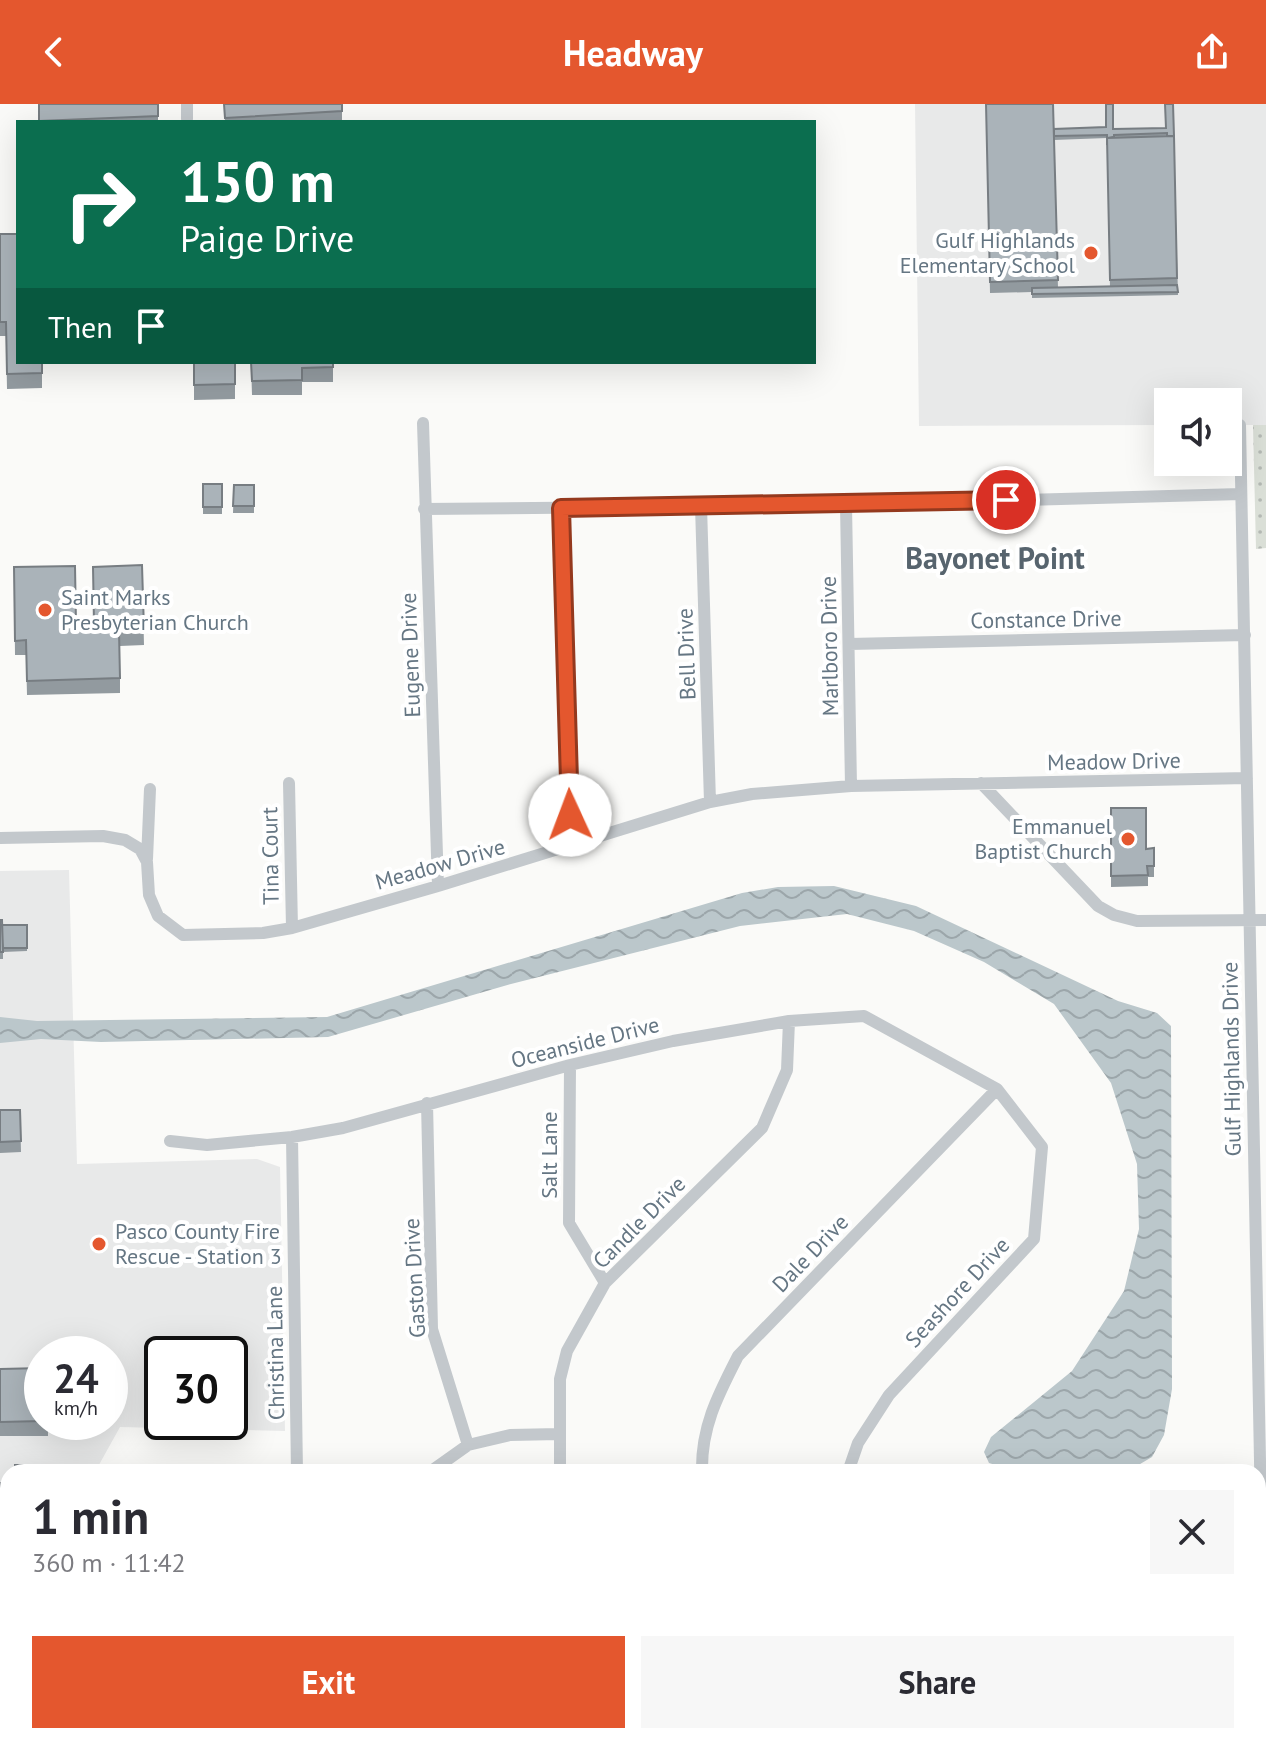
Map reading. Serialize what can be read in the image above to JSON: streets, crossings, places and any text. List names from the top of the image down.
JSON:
{
  "streets": {
    "street": [
      "Constance Drive",
      "Marlboro Drive",
      "Bell Drive",
      "Eugene Drive",
      "Meadow Drive",
      "Tina Court",
      "Oceanside Drive",
      "Gulf Highlands Drive",
      "Salt Lane",
      "Candle Drive",
      "Dale Drive",
      "Gaston Drive",
      "Seashore Drive",
      "Christina Lane"
    ]
  },
  "crossings": [
    ["Constance Drive", "Marlboro Drive"],
    ["Constance Drive", "Gulf Highlands Drive"],
    ["Marlboro Drive", "Meadow Drive"],
    ["Bell Drive", "Meadow Drive"],
    ["Eugene Drive", "Meadow Drive"],
    ["Meadow Drive", "Tina Court"],
    ["Meadow Drive", "Gulf Highlands Drive"],
    ["Oceanside Drive", "Salt Lane"],
    ["Oceanside Drive", "Candle Drive"],
    ["Oceanside Drive", "Dale Drive"],
    ["Oceanside Drive", "Gaston Drive"],
    ["Oceanside Drive", "Seashore Drive"],
    ["Oceanside Drive", "Christina Lane"],
    ["Salt Lane", "Candle Drive"],
    ["Dale Drive", "Seashore Drive"]
  ],
  "districts": ["Bayonet Point"],
  "places": [
    "Gulf Highlands Elementary School",
    "Saint Marks Presbyterian Church",
    "Emmanuel Baptist Church",
    "Pasco County Fire Rescue - Station 3"
  ],
  "page": {
    "header": "Headway",
    "turn": ["150 m", "Paige Drive"],
    "then": "Then",
    "speed": "24 km/h",
    "limit": "30",
    "heading": ["1 min", "360 m · 11:42"],
    "buttons": ["Exit", "Share"]
  }
}
